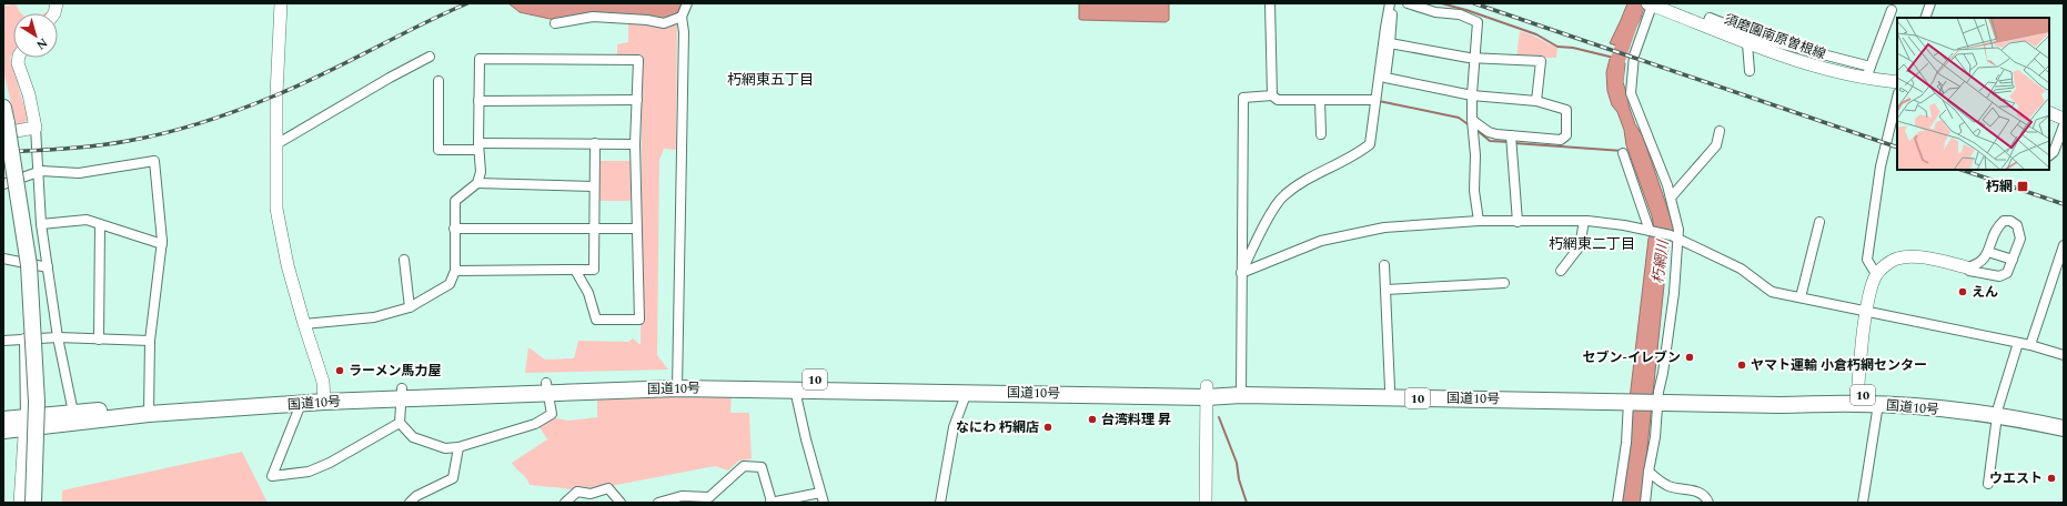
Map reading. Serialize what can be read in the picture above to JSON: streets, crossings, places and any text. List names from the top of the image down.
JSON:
{
  "streets": {
    "highway": ["10", "国道10号"],
    "street": ["須磨園南原曽根線"]
  },
  "districts": ["朽網東五丁目", "朽網東二丁目"],
  "water": ["朽網川"],
  "places": {
    "transit": ["朽網"],
    "other": [
      "えん",
      "セブン-イレブン",
      "ヤマト運輸 小倉朽網センター",
      "ラーメン馬力屋",
      "台湾料理 昇",
      "なにわ 朽網店",
      "ウエスト"
    ]
  },
  "north": "bottom right"
}
